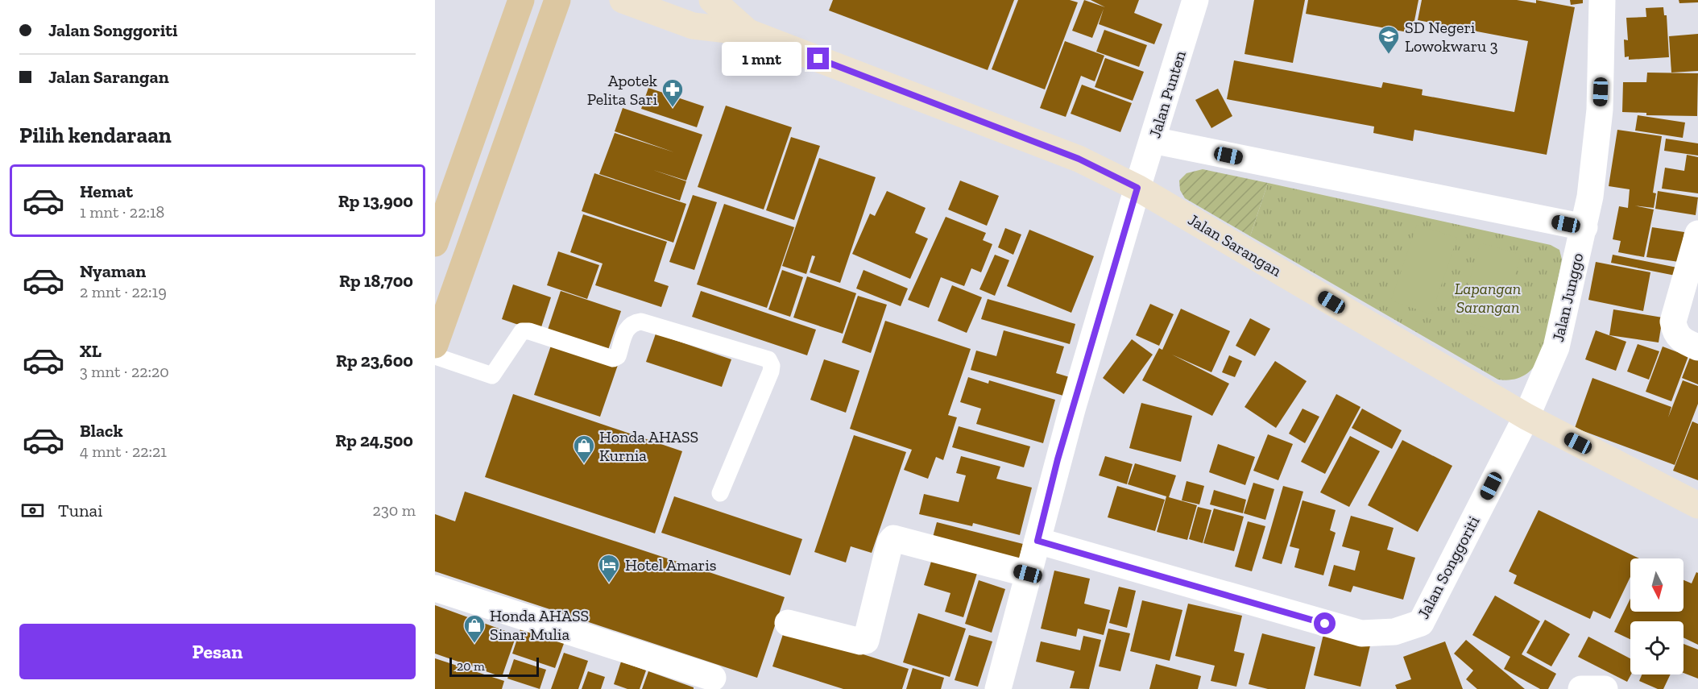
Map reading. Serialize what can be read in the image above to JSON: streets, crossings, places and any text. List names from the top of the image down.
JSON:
{
  "streets": {
    "main road": ["Jalan Sarangan"],
    "street": ["Jalan Punten", "Jalan Junggo", "Jalan Songgoriti"]
  },
  "crossings": [
    ["Jalan Punten", "Jalan Sarangan"],
    ["Jalan Sarangan", "Jalan Junggo"],
    ["Jalan Sarangan", "Jalan Songgoriti"],
    ["Jalan Junggo", "Jalan Songgoriti"]
  ],
  "parks": ["Lapangan Sarangan"],
  "places": {
    "school or university": ["SD Negeri Lowokwaru 3"],
    "pharmacy": ["Apotek Pelita Sari"],
    "shop": ["Honda AHASS Kurnia", "Honda AHASS Sinar Mulia"],
    "hotel": ["Hotel Amaris"]
  },
  "scale_bar": "20 m",
  "north": "bottom",
  "page": {
    "banner": ["Jalan Songgoriti", "Jalan Sarangan"],
    "bubble": "1 mnt",
    "heading": "Pilih kendaraan",
    "list": [
      {
        "name": "Hemat",
        "note": "1 mnt · 22:18",
        "value": "Rp 13,900"
      },
      {
        "name": "Nyaman",
        "note": "2 mnt · 22:19",
        "value": "Rp 18,700"
      },
      {
        "name": "XL",
        "note": "3 mnt · 22:20",
        "value": "Rp 23,600"
      },
      {
        "name": "Black",
        "note": "4 mnt · 22:21",
        "value": "Rp 24,500"
      }
    ],
    "pay": ["Tunai", "230 m"],
    "buttons": "Pesan",
    "scale": "20 m"
  }
}
